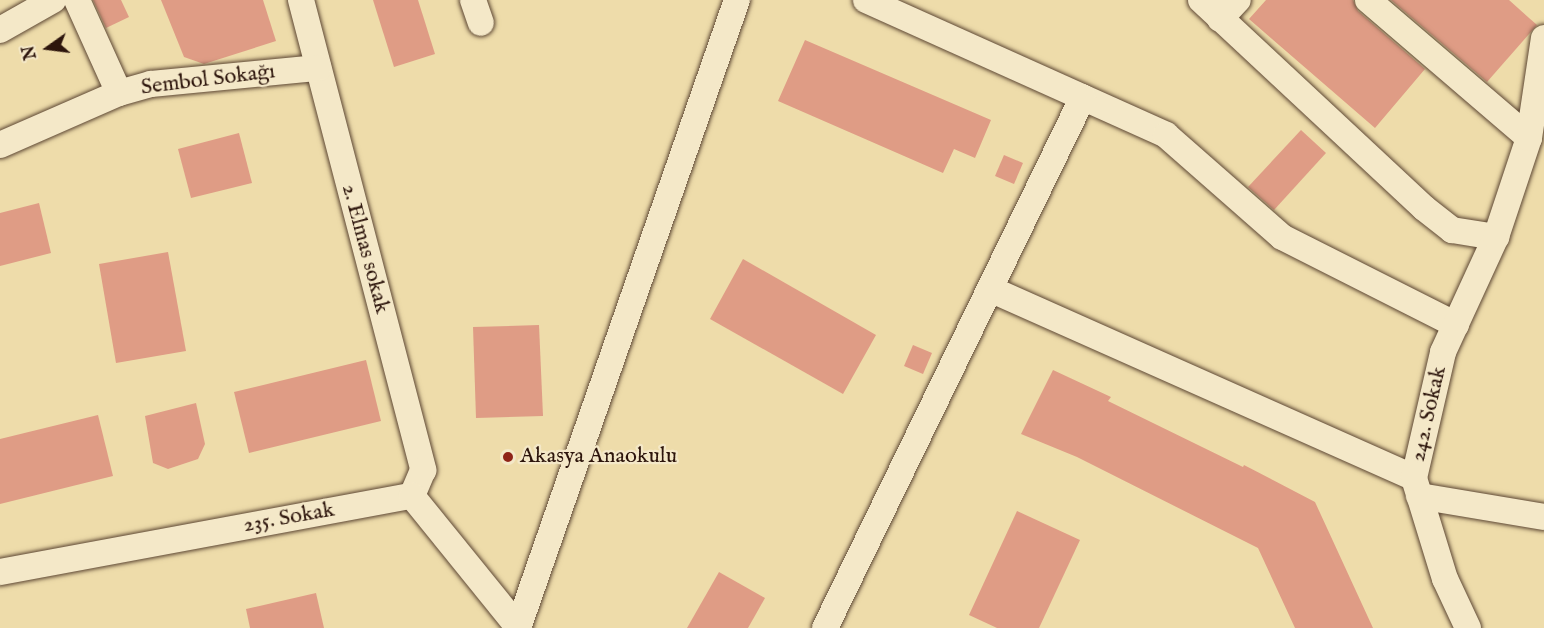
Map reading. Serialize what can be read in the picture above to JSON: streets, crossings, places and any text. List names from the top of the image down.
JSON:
{
  "streets": {
    "street": [
      "Sembol Sokağı",
      "2. Elmas sokak",
      "242. Sokak",
      "235. Sokak"
    ]
  },
  "crossings": [
    ["Sembol Sokağı", "2. Elmas sokak"],
    ["2. Elmas sokak", "235. Sokak"]
  ],
  "places": ["Akasya Anaokulu"],
  "north": "left"
}
